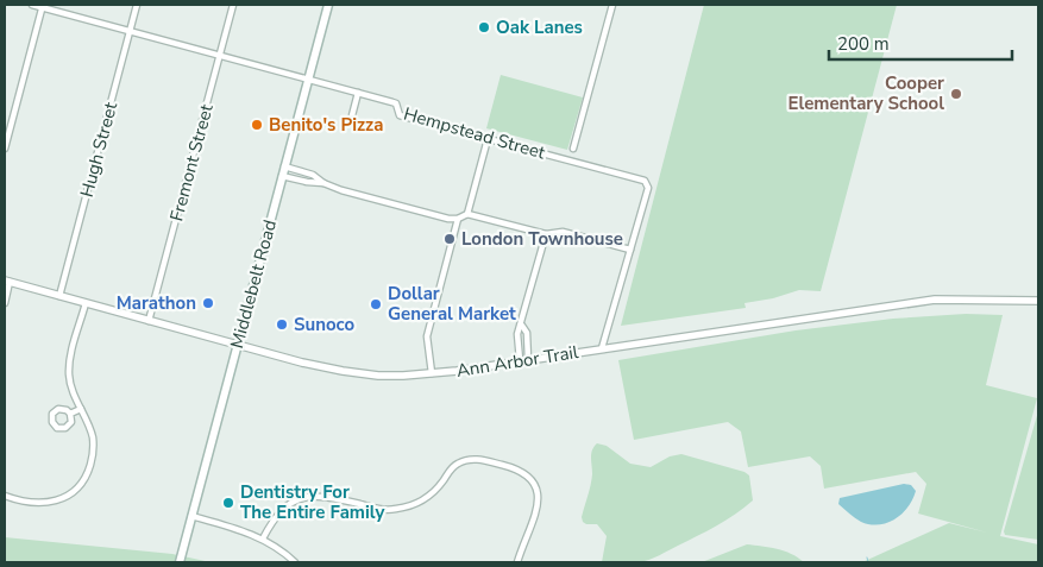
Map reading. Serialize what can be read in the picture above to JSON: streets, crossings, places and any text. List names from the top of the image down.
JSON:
{
  "streets": {
    "main road": ["Middlebelt Road"],
    "street": [
      "Hempstead Street",
      "Hugh Street",
      "Fremont Street",
      "Ann Arbor Trail"
    ]
  },
  "crossings": [
    ["Hempstead Street", "Hugh Street"],
    ["Hempstead Street", "Fremont Street"],
    ["Hempstead Street", "Middlebelt Road"],
    ["Hugh Street", "Ann Arbor Trail"],
    ["Fremont Street", "Ann Arbor Trail"],
    ["Middlebelt Road", "Ann Arbor Trail"]
  ],
  "places": [
    "Oak Lanes",
    "Cooper Elementary School",
    "Benito's Pizza",
    "London Townhouse",
    "Marathon",
    "Dollar General Market",
    "Sunoco",
    "Dentistry For The Entire Family"
  ],
  "scale_bar": "200 m"
}
